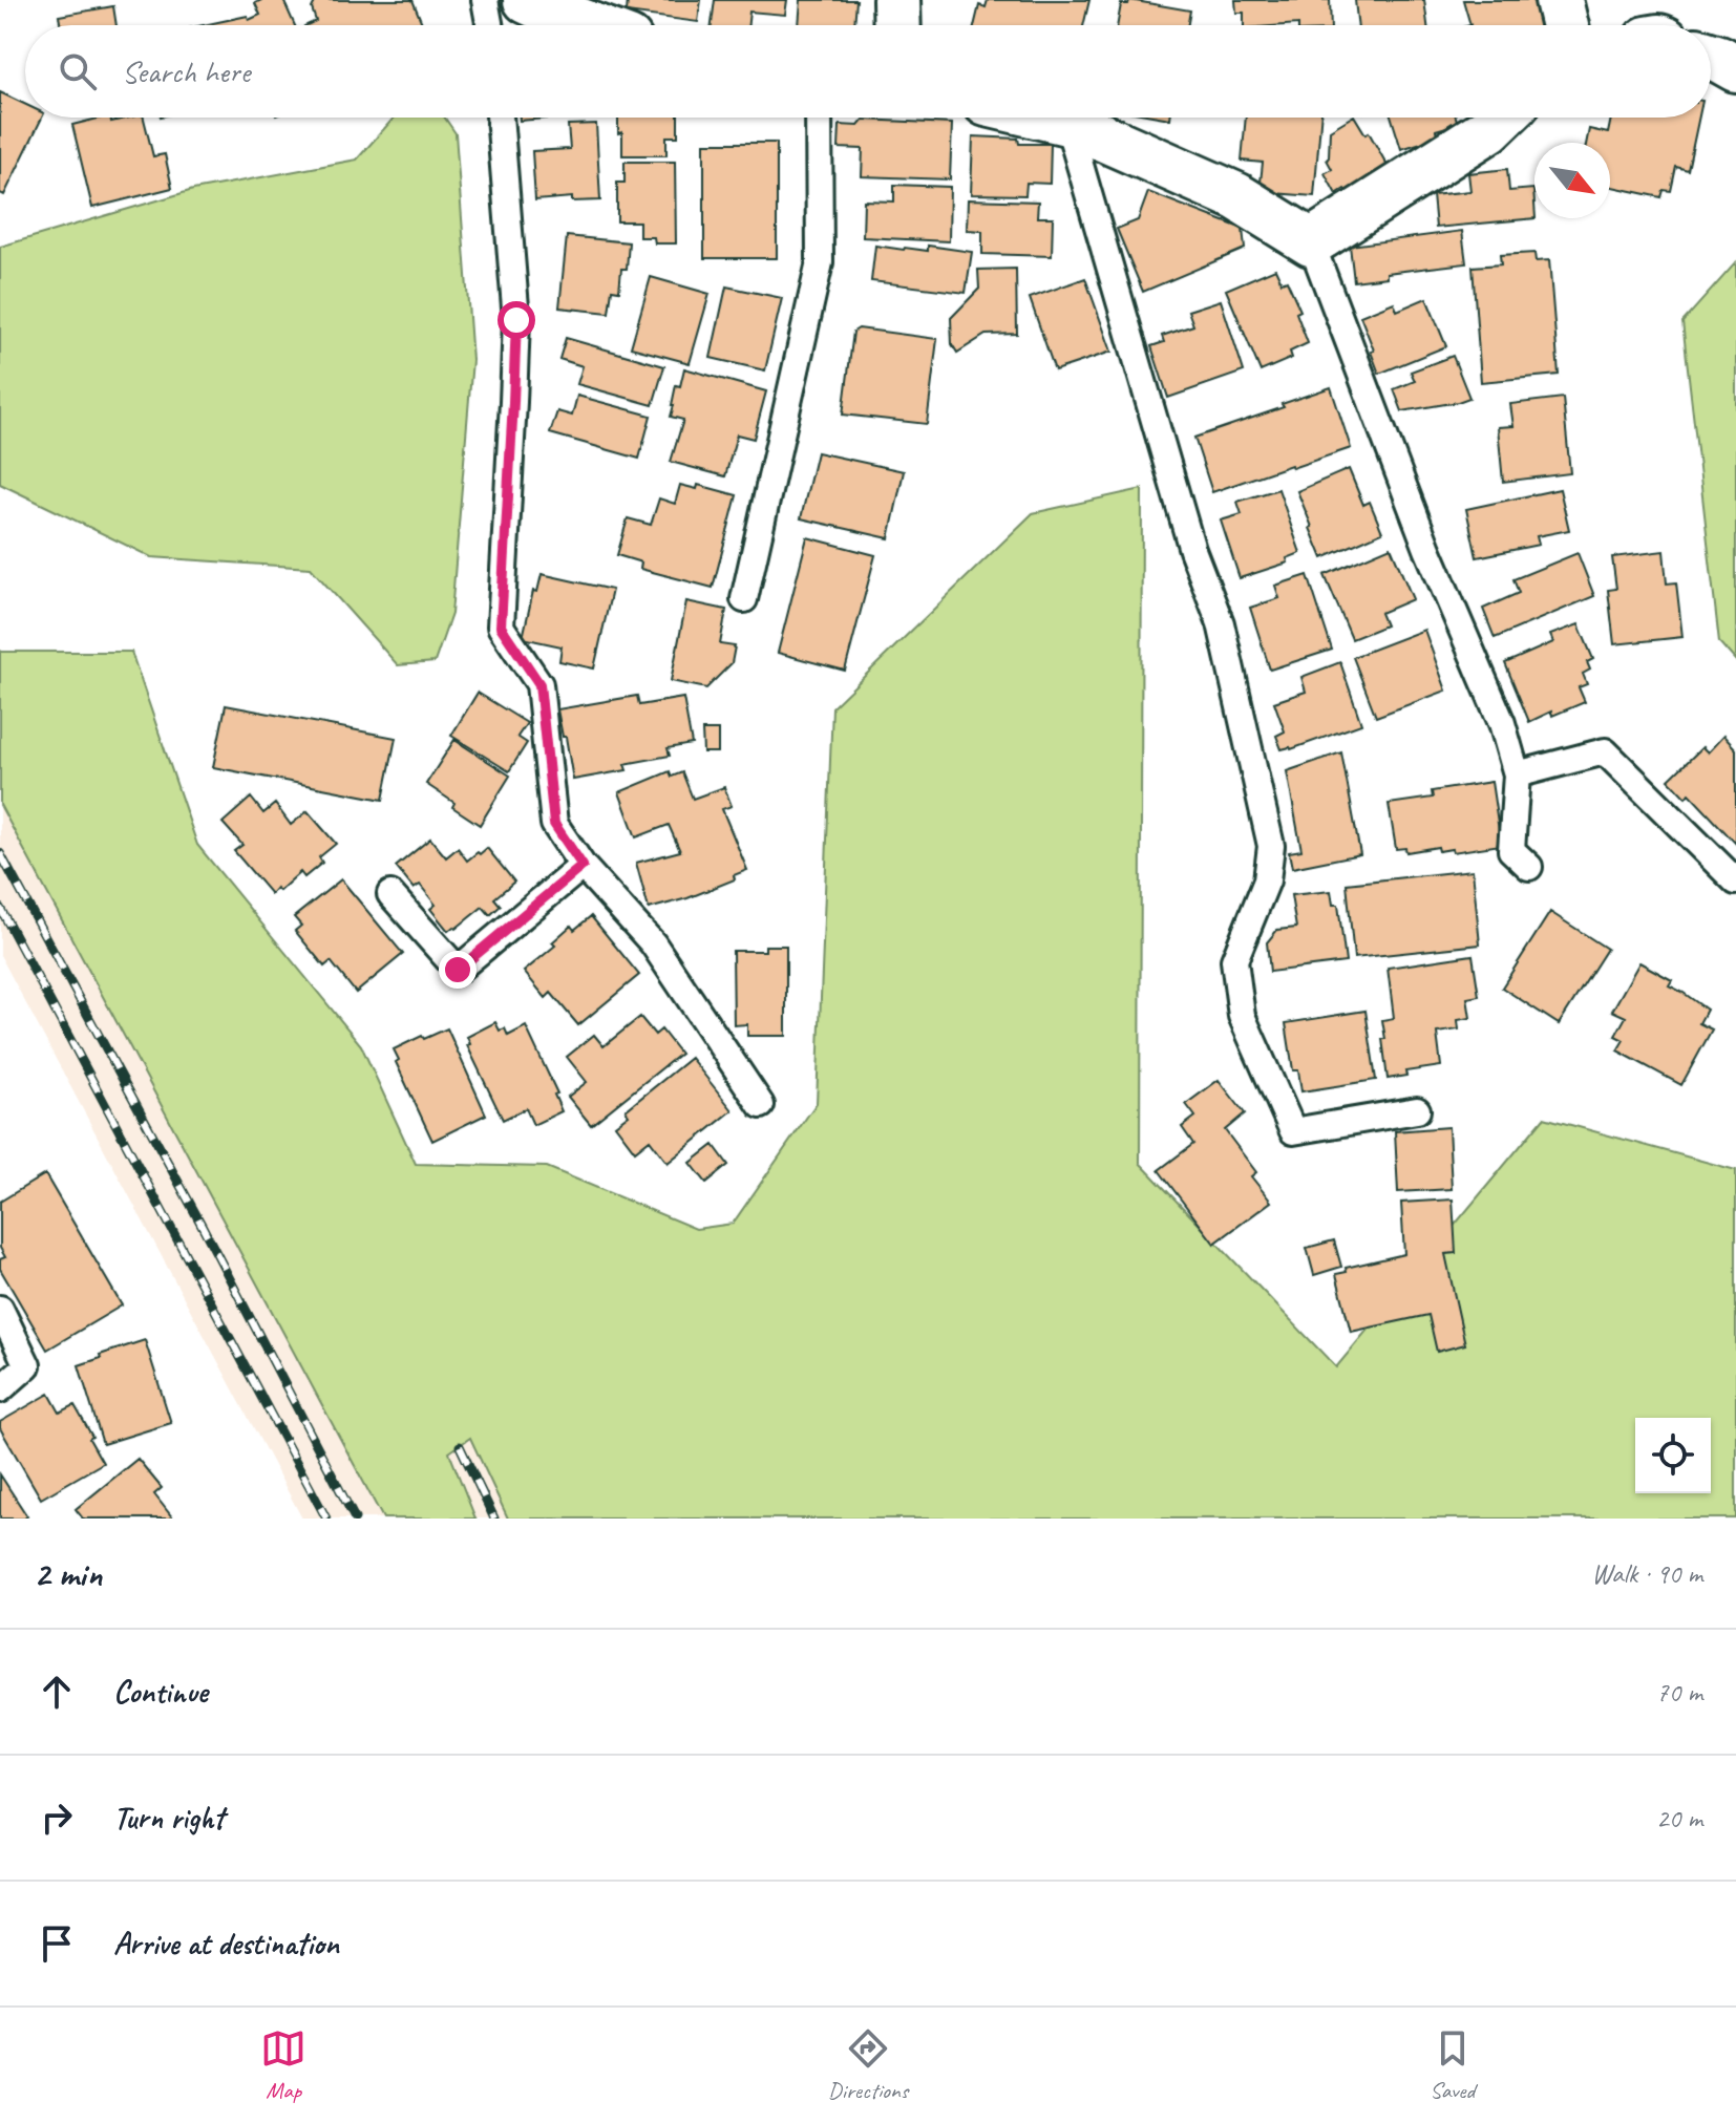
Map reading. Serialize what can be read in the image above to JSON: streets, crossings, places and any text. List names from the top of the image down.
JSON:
{
  "north": "bottom right",
  "page": {
    "search": "Search here",
    "heading": ["2 min", "Walk · 90 m"],
    "list": [
      ["Continue", "70 m"],
      ["Turn right", "20 m"],
      "Arrive at destination"
    ],
    "nav": ["Map", "Directions", "Saved"]
  }
}
